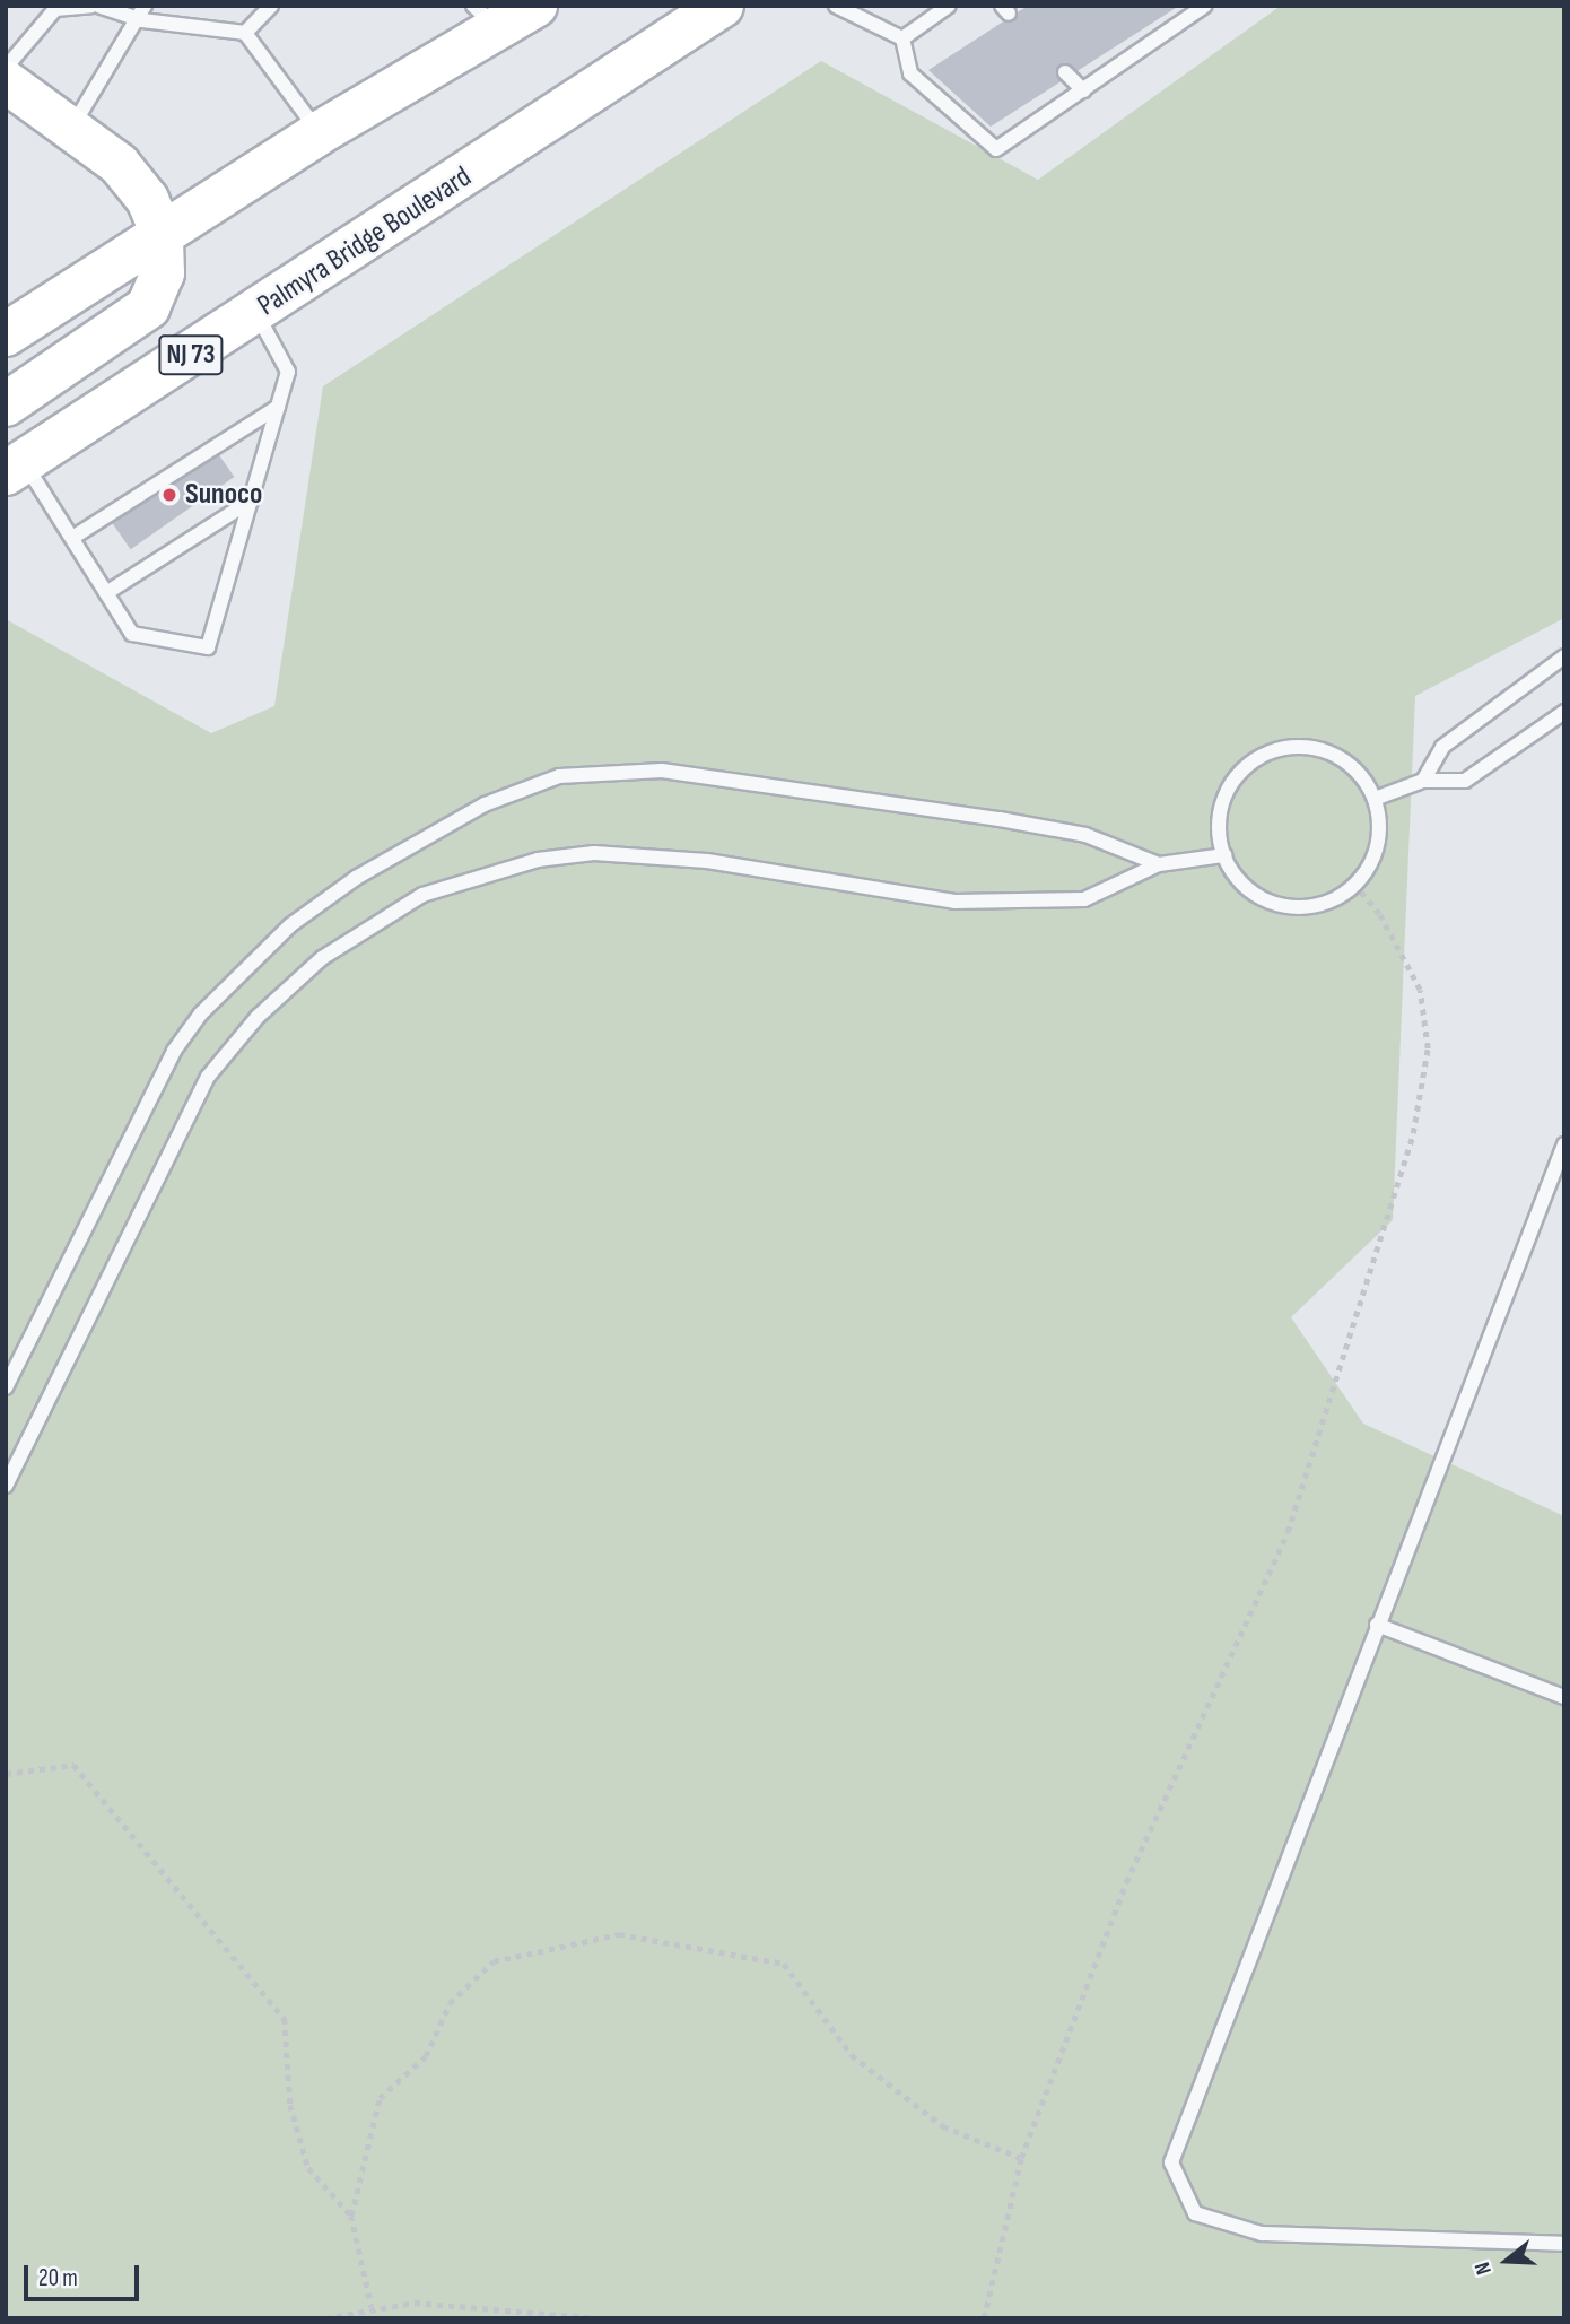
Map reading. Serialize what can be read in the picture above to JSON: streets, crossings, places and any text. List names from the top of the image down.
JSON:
{
  "streets": {
    "highway": ["Palmyra Bridge Boulevard", "NJ 73"]
  },
  "places": ["Sunoco"],
  "scale_bar": "20 m",
  "north": "left"
}
